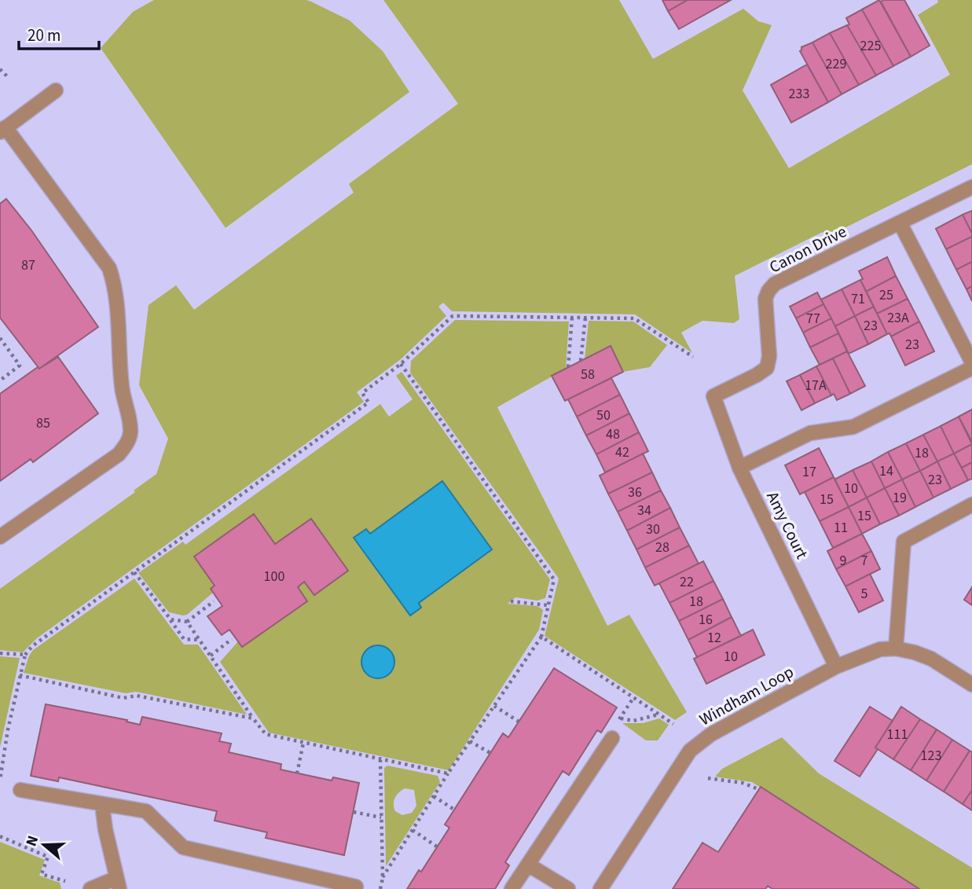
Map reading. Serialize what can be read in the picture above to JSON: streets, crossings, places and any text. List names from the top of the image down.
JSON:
{
  "streets": {
    "street": ["Canon Drive", "Amy Court", "Windham Loop"]
  },
  "crossings": [
    ["Canon Drive", "Amy Court"],
    ["Amy Court", "Windham Loop"]
  ],
  "house_numbers": [
    "225",
    "229",
    "233",
    "87",
    "25",
    "71",
    "23A",
    "77",
    "23",
    "23",
    "58",
    "17A",
    "50",
    "85",
    "48",
    "42",
    "18",
    "14",
    "17",
    "23",
    "10",
    "36",
    "19",
    "15",
    "34",
    "15",
    "11",
    "30",
    "28",
    "9",
    "7",
    "100",
    "22",
    "5",
    "18",
    "16",
    "12",
    "10",
    "111",
    "123"
  ],
  "scale_bar": "20 m",
  "north": "left"
}
